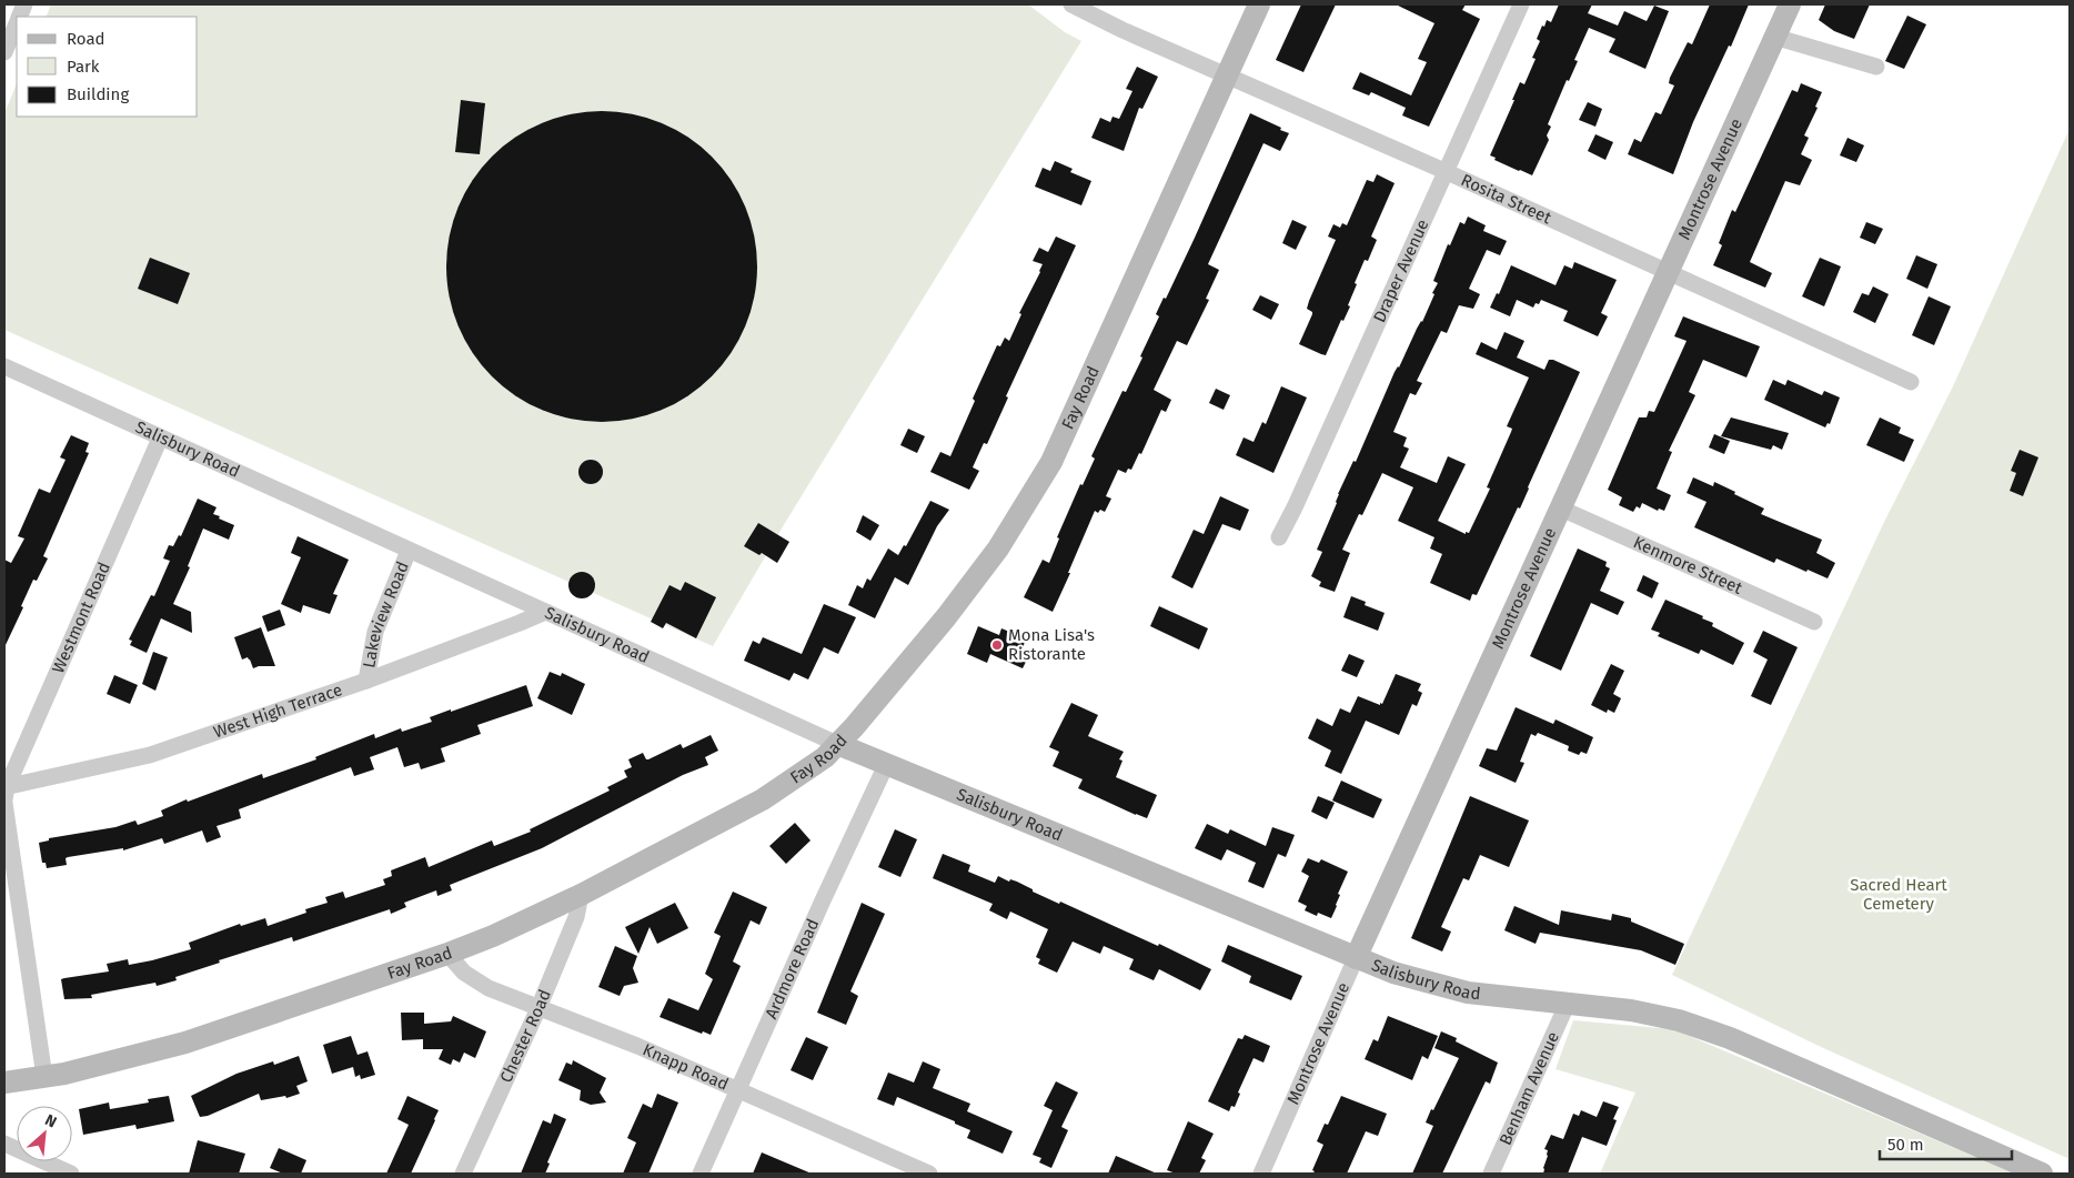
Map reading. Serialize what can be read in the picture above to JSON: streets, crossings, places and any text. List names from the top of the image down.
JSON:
{
  "streets": {
    "street": [
      "Montrose Avenue",
      "Rosita Street",
      "Draper Avenue",
      "Fay Road",
      "Salisbury Road",
      "Kenmore Street",
      "Lakeview Road",
      "Westmont Road",
      "West High Terrace",
      "Ardmore Road",
      "Chester Road",
      "Knapp Road",
      "Benham Avenue"
    ]
  },
  "crossings": [
    ["Montrose Avenue", "Rosita Street"],
    ["Montrose Avenue", "Salisbury Road"],
    ["Montrose Avenue", "Kenmore Street"],
    ["Rosita Street", "Draper Avenue"],
    ["Rosita Street", "Fay Road"],
    ["Fay Road", "Salisbury Road"],
    ["Fay Road", "Chester Road"],
    ["Fay Road", "Knapp Road"],
    ["Salisbury Road", "Lakeview Road"],
    ["Salisbury Road", "Westmont Road"],
    ["Salisbury Road", "West High Terrace"],
    ["Salisbury Road", "Ardmore Road"],
    ["Salisbury Road", "Benham Avenue"],
    ["Lakeview Road", "West High Terrace"],
    ["Westmont Road", "West High Terrace"],
    ["Ardmore Road", "Knapp Road"],
    ["Chester Road", "Knapp Road"]
  ],
  "parks": ["Sacred Heart Cemetery"],
  "places": ["Mona Lisa's Ristorante"],
  "legend": ["Road", "Park", "Building"],
  "scale_bar": "50 m",
  "north": "top right"
}
